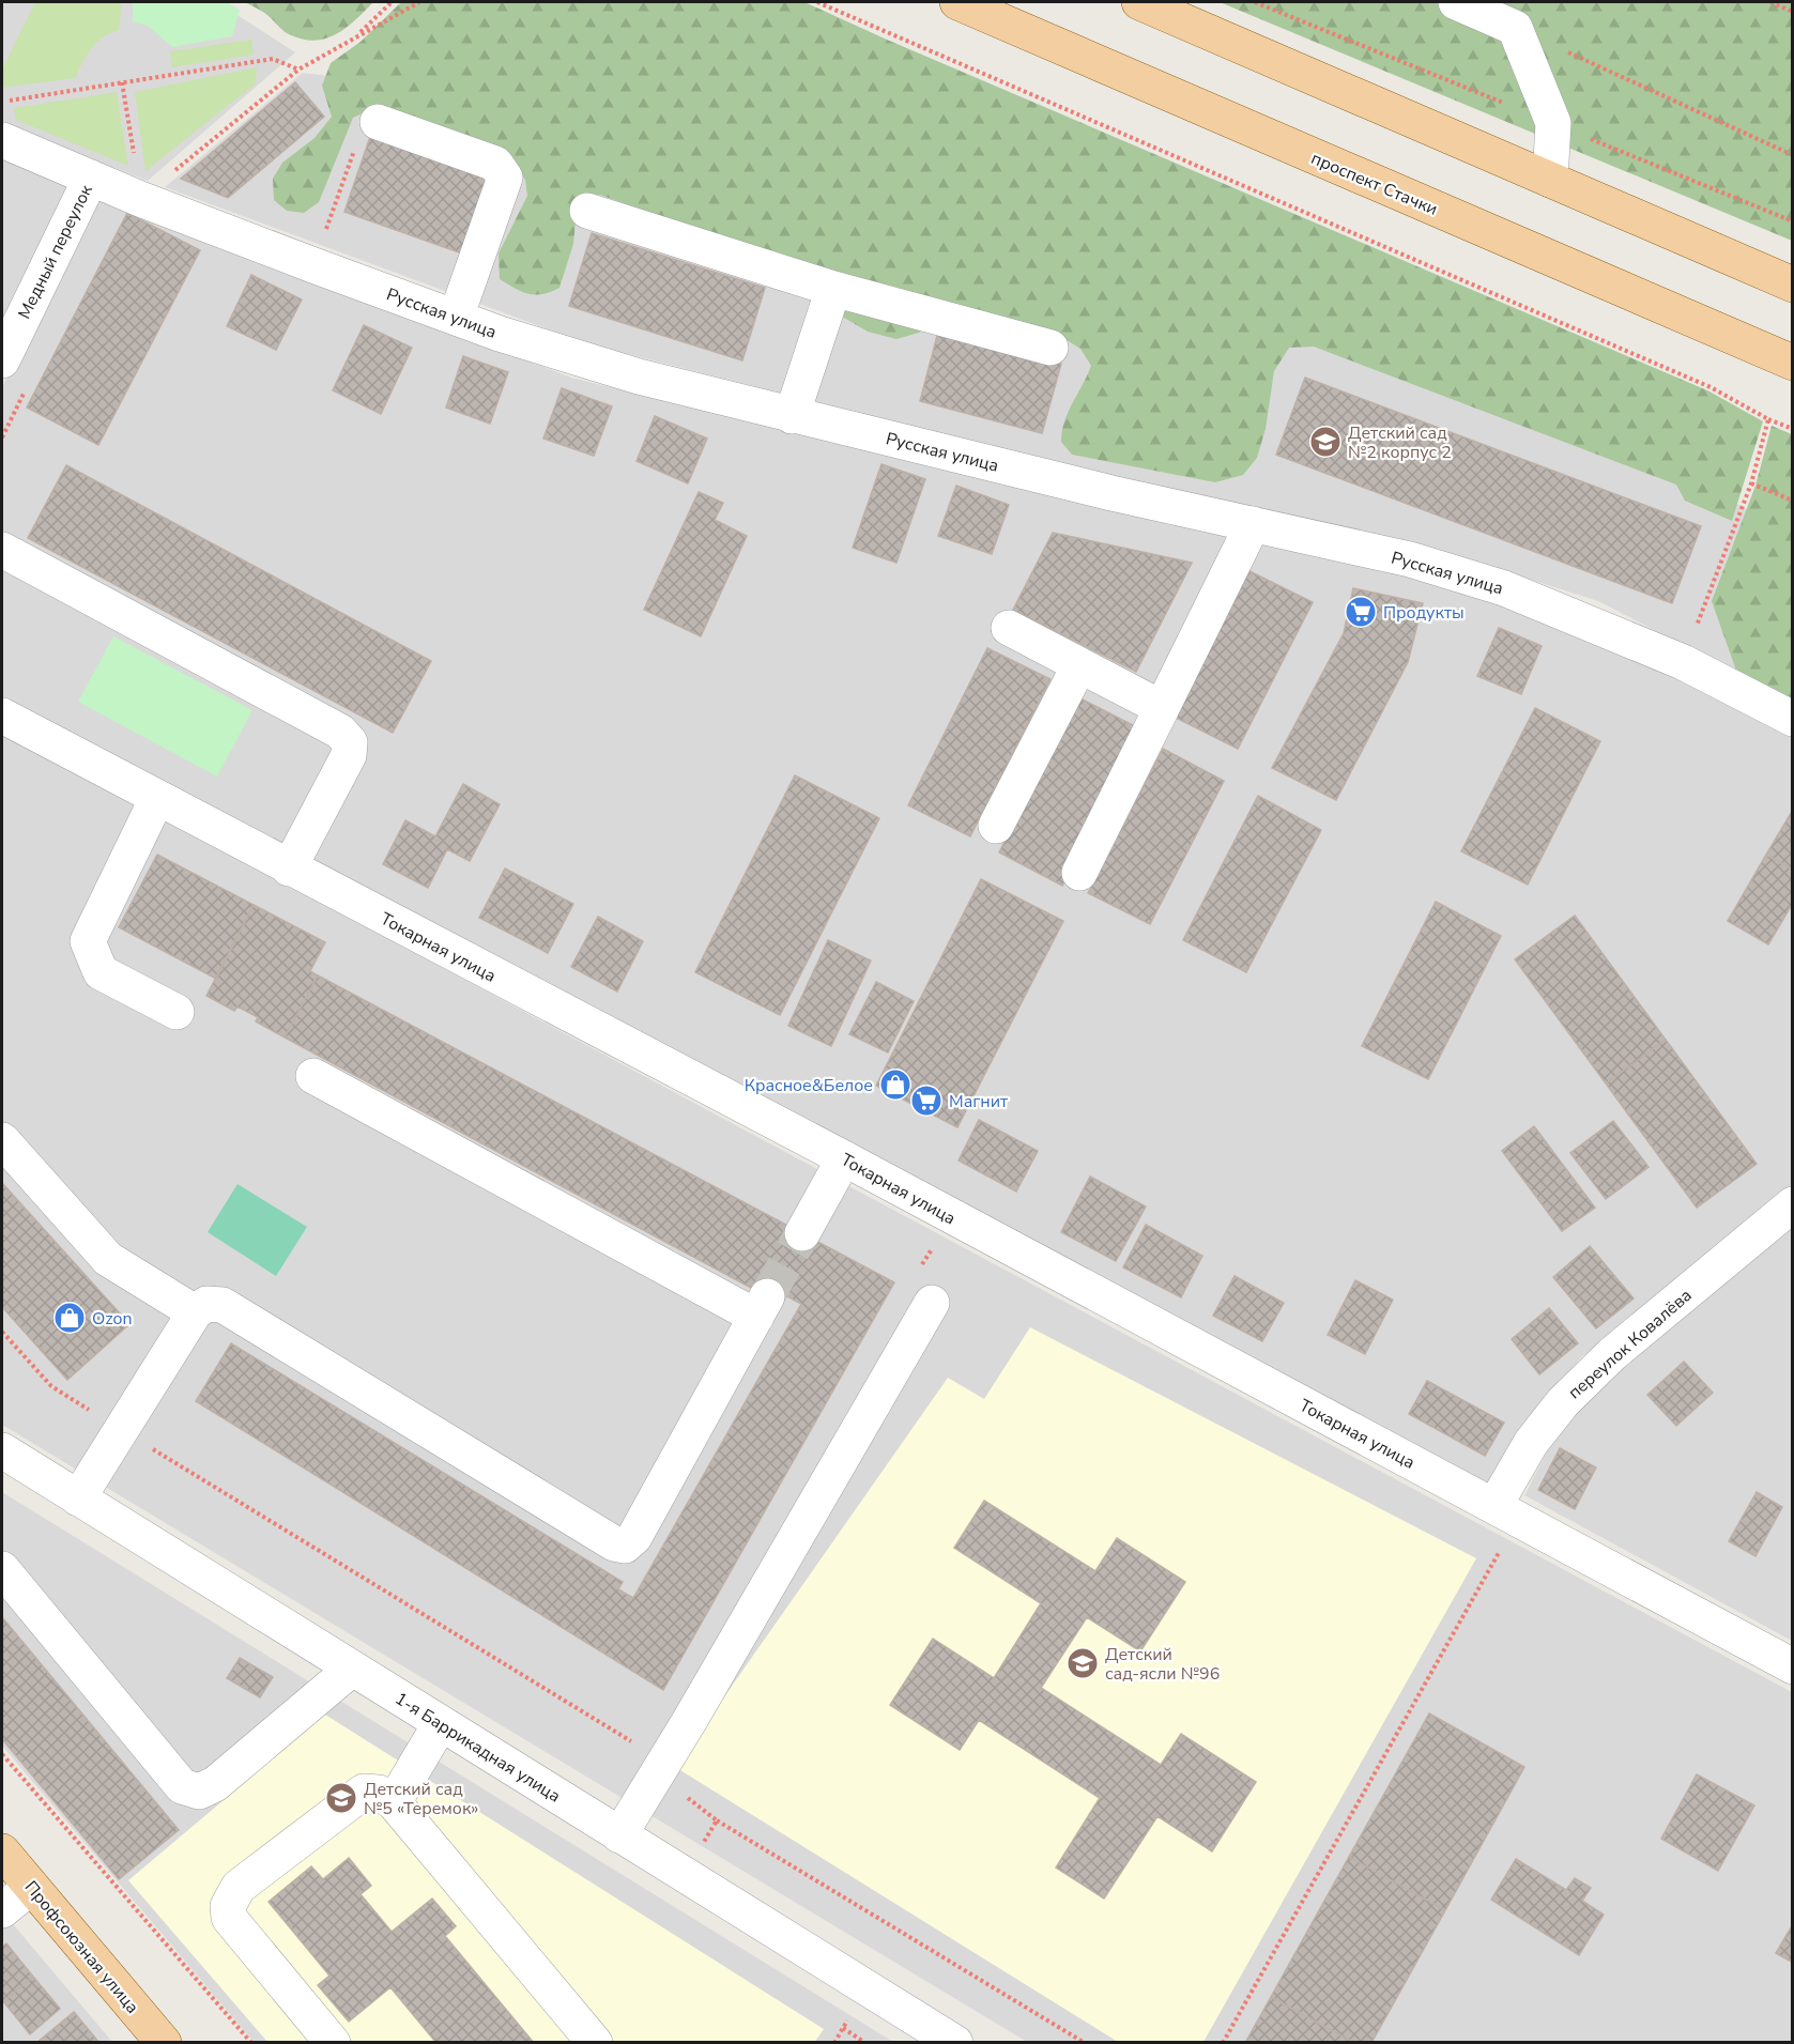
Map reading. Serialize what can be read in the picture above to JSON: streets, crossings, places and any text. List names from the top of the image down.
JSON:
{
  "streets": {
    "main road": ["проспект Стачки", "Профсоюзная улица"],
    "street": [
      "Медный переулок",
      "Русская улица",
      "Токарная улица",
      "переулок Ковалёва",
      "1-я Баррикадная улица"
    ]
  },
  "crossings": [
    ["Медный переулок", "Русская улица"],
    ["Токарная улица", "переулок Ковалёва"]
  ],
  "places": {
    "school or university": ["Детский сад №2 корпус 2", "Детский сад-ясли №96", "Детский сад №5 «Теремок»"],
    "supermarket": ["Продукты", "Магнит"],
    "shop": ["Красное&Белое", "Ozon"]
  }
}
